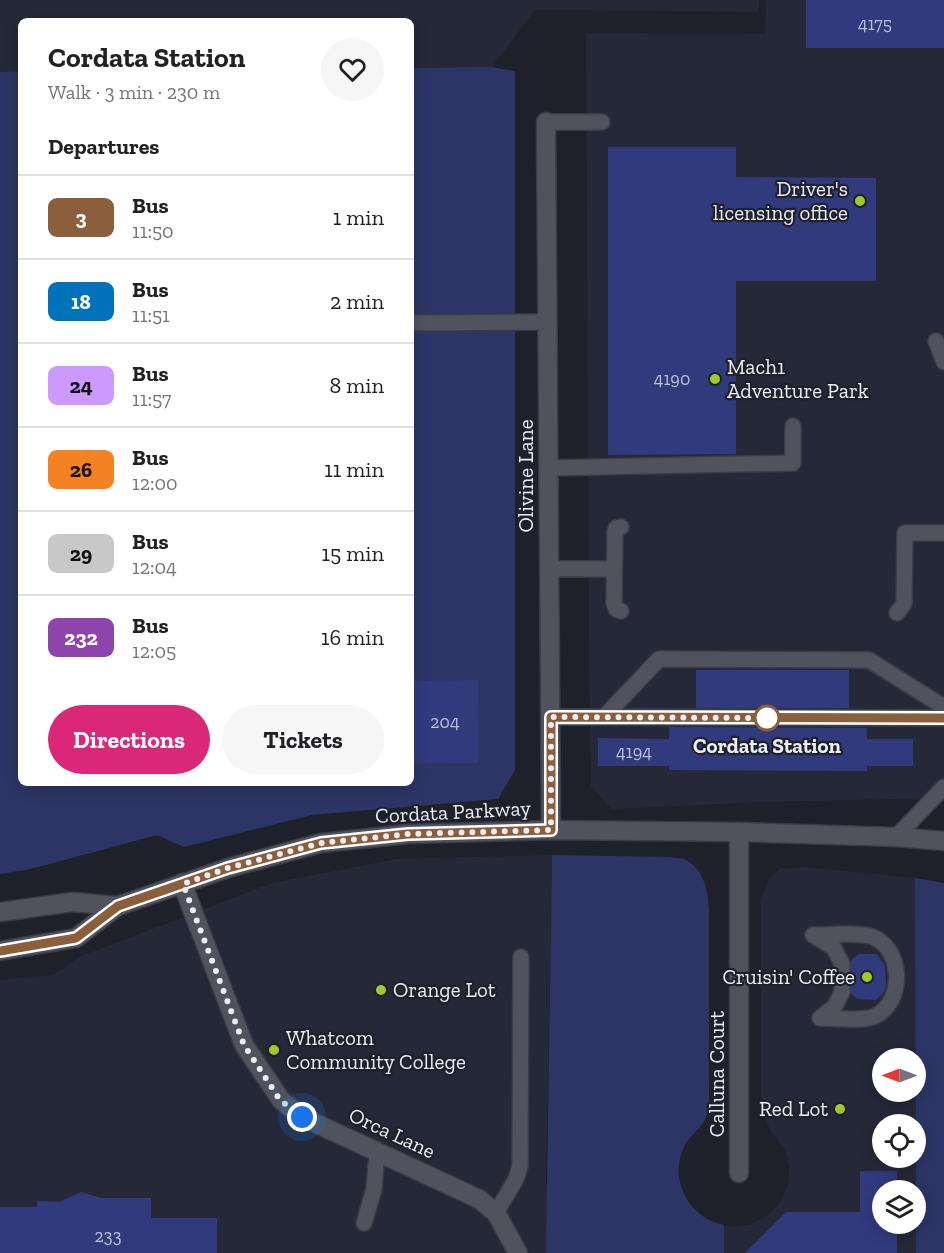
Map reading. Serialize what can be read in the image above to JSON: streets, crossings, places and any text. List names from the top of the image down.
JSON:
{
  "streets": {
    "street": [
      "Olivine Lane",
      "Cordata Parkway",
      "Calluna Court",
      "Orca Lane"
    ]
  },
  "crossings": [
    ["Olivine Lane", "Cordata Parkway"],
    ["Cordata Parkway", "Calluna Court"],
    ["Cordata Parkway", "Orca Lane"]
  ],
  "places": [
    "Driver's licensing office",
    "Mach1 Adventure Park",
    "Cordata Station",
    "Cruisin' Coffee",
    "Orange Lot",
    "Whatcom Community College",
    "Red Lot"
  ],
  "lines": ["bus line 3"],
  "house_numbers": [
    "4175",
    "4190",
    "204",
    "4194",
    "233"
  ],
  "north": "left",
  "page": {
    "heading": [
      ["Cordata Station", "Walk · 3 min · 230 m"],
      "Departures"
    ],
    "list": [
      {
        "mark": "3",
        "name": "Bus",
        "note": "11:50",
        "value": "1 min"
      },
      {
        "mark": "18",
        "name": "Bus",
        "note": "11:51",
        "value": "2 min"
      },
      {
        "mark": "24",
        "name": "Bus",
        "note": "11:57",
        "value": "8 min"
      },
      {
        "mark": "26",
        "name": "Bus",
        "note": "12:00",
        "value": "11 min"
      },
      {
        "mark": "29",
        "name": "Bus",
        "note": "12:04",
        "value": "15 min"
      },
      {
        "mark": "232",
        "name": "Bus",
        "note": "12:05",
        "value": "16 min"
      }
    ],
    "buttons": ["Directions", "Tickets"]
  }
}
